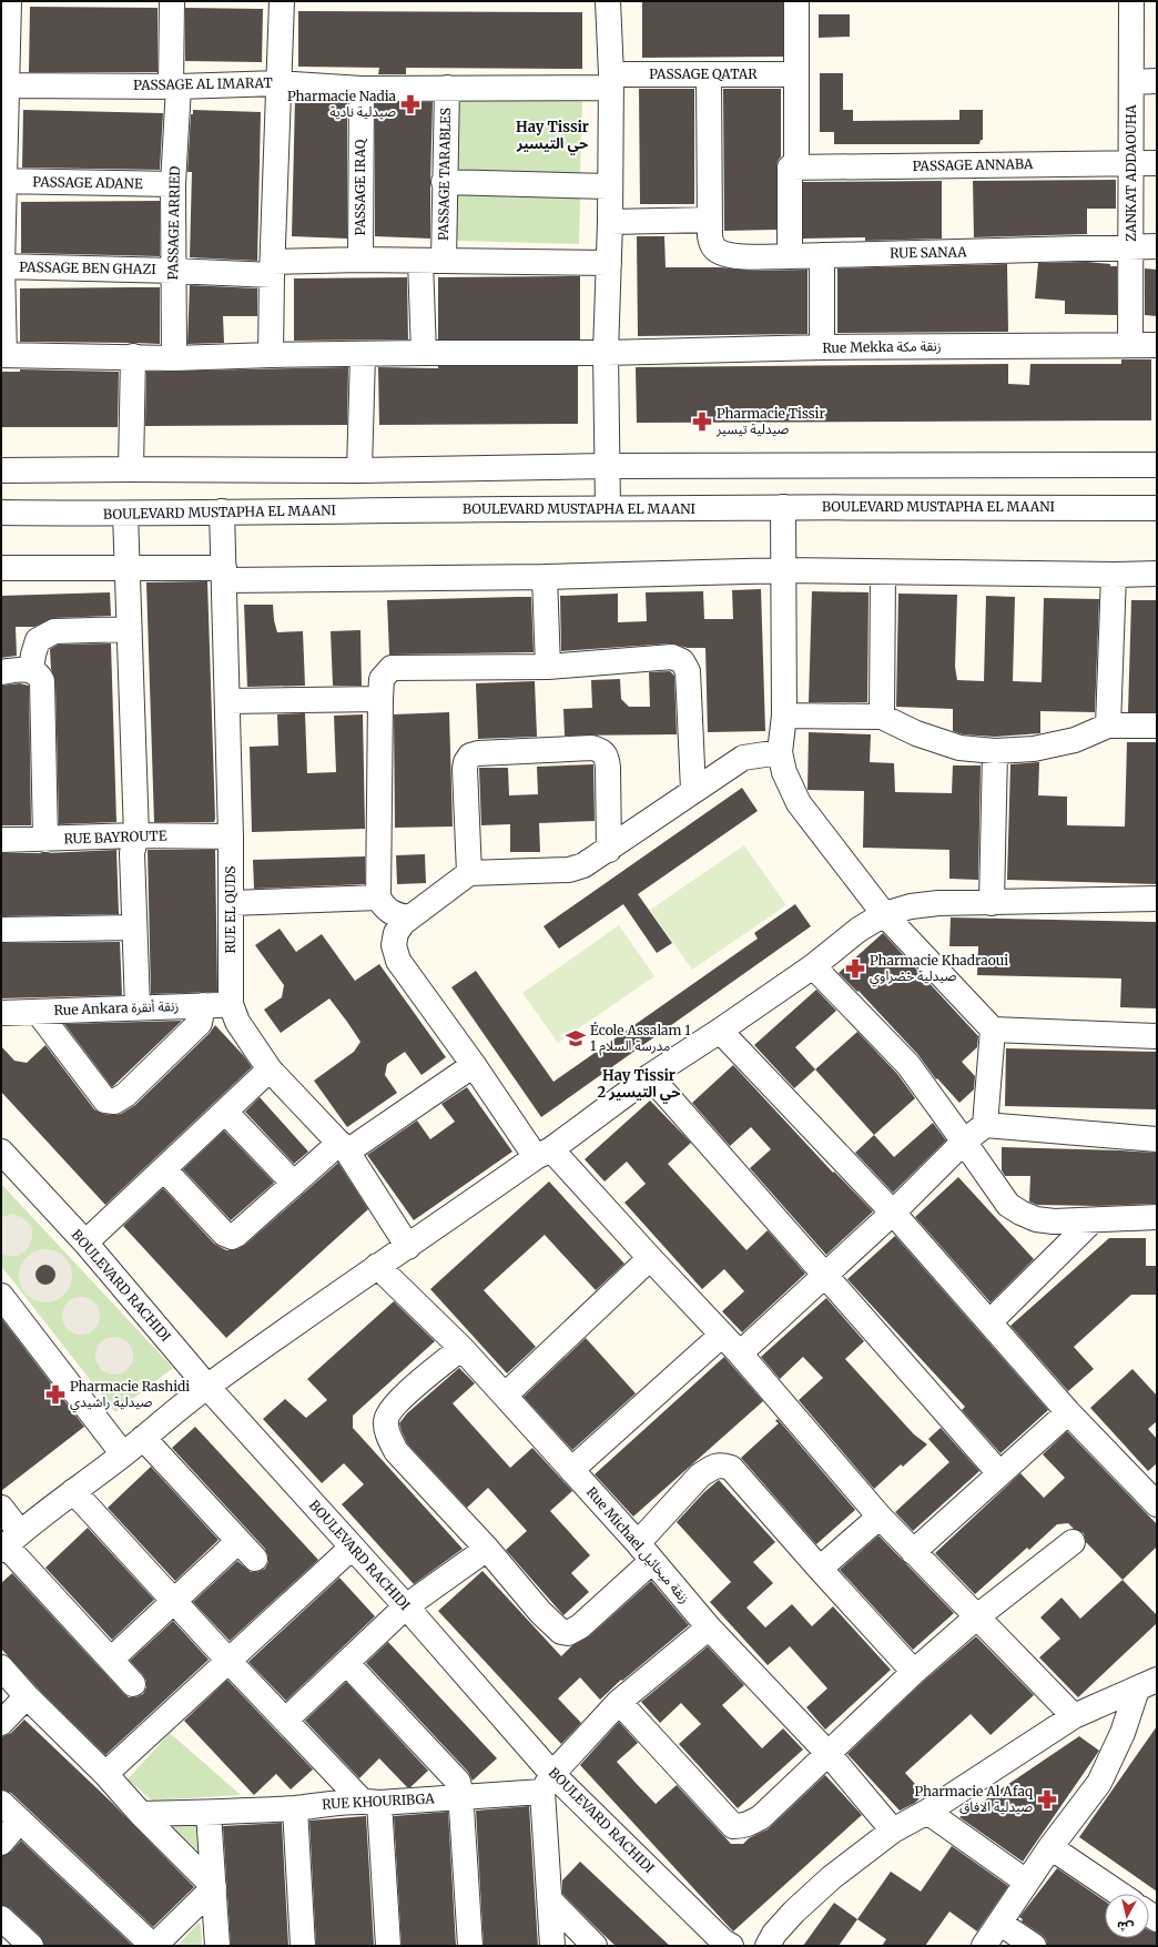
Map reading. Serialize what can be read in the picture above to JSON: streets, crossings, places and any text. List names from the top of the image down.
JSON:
{
  "streets": {
    "street": [
      "PASSAGE QATAR",
      "PASSAGE AL IMARAT",
      "PASSAGE ANNABA",
      "ZANKAT ADDAOUHA",
      "PASSAGE TARABLES",
      "PASSAGE ADANE",
      "PASSAGE IRAQ",
      "PASSAGE ARRIED",
      "RUE SANAA",
      "PASSAGE BEN GHAZI",
      "Rue Mekka زنقة مكة",
      "BOULEVARD MUSTAPHA EL MAANI",
      "RUE BAYROUTE",
      "RUE EL QUDS",
      "Rue Ankara زنقة أنقرة",
      "BOULEVARD RACHIDI",
      "Rue Michael زنقة ميخائيل",
      "RUE KHOURIBGA"
    ]
  },
  "crossings": [
    ["PASSAGE QATAR", "PASSAGE AL IMARAT"],
    ["PASSAGE AL IMARAT", "PASSAGE TARABLES"],
    ["PASSAGE AL IMARAT", "PASSAGE IRAQ"],
    ["PASSAGE AL IMARAT", "PASSAGE ARRIED"],
    ["PASSAGE ANNABA", "ZANKAT ADDAOUHA"],
    ["ZANKAT ADDAOUHA", "RUE SANAA"],
    ["ZANKAT ADDAOUHA", "Rue Mekka زنقة مكة"],
    ["PASSAGE TARABLES", "PASSAGE BEN GHAZI"],
    ["PASSAGE TARABLES", "Rue Mekka زنقة مكة"],
    ["PASSAGE ADANE", "PASSAGE ARRIED"],
    ["PASSAGE IRAQ", "PASSAGE BEN GHAZI"],
    ["PASSAGE ARRIED", "PASSAGE BEN GHAZI"],
    ["PASSAGE ARRIED", "Rue Mekka زنقة مكة"],
    ["BOULEVARD MUSTAPHA EL MAANI", "RUE EL QUDS"],
    ["RUE BAYROUTE", "RUE EL QUDS"],
    ["RUE EL QUDS", "Rue Ankara زنقة أنقرة"],
    ["BOULEVARD RACHIDI", "RUE KHOURIBGA"]
  ],
  "districts": ["Hay Tissir حي التيسير", "Hay Tissir 2 حي التيسير"],
  "places": {
    "pharmacy": [
      "Pharmacie Nadia صيدلية نادية",
      "Pharmacie Tissir صيدلية تيسير",
      "Pharmacie Khadraoui صيدلية خضراوي",
      "Pharmacie Rashidi صيدلية راشيدي",
      "Pharmacie Al Afaq صيدلية الافاق"
    ],
    "school or university": ["École Assalam 1 مدرسة السلام 1"]
  },
  "north": "bottom"
}
